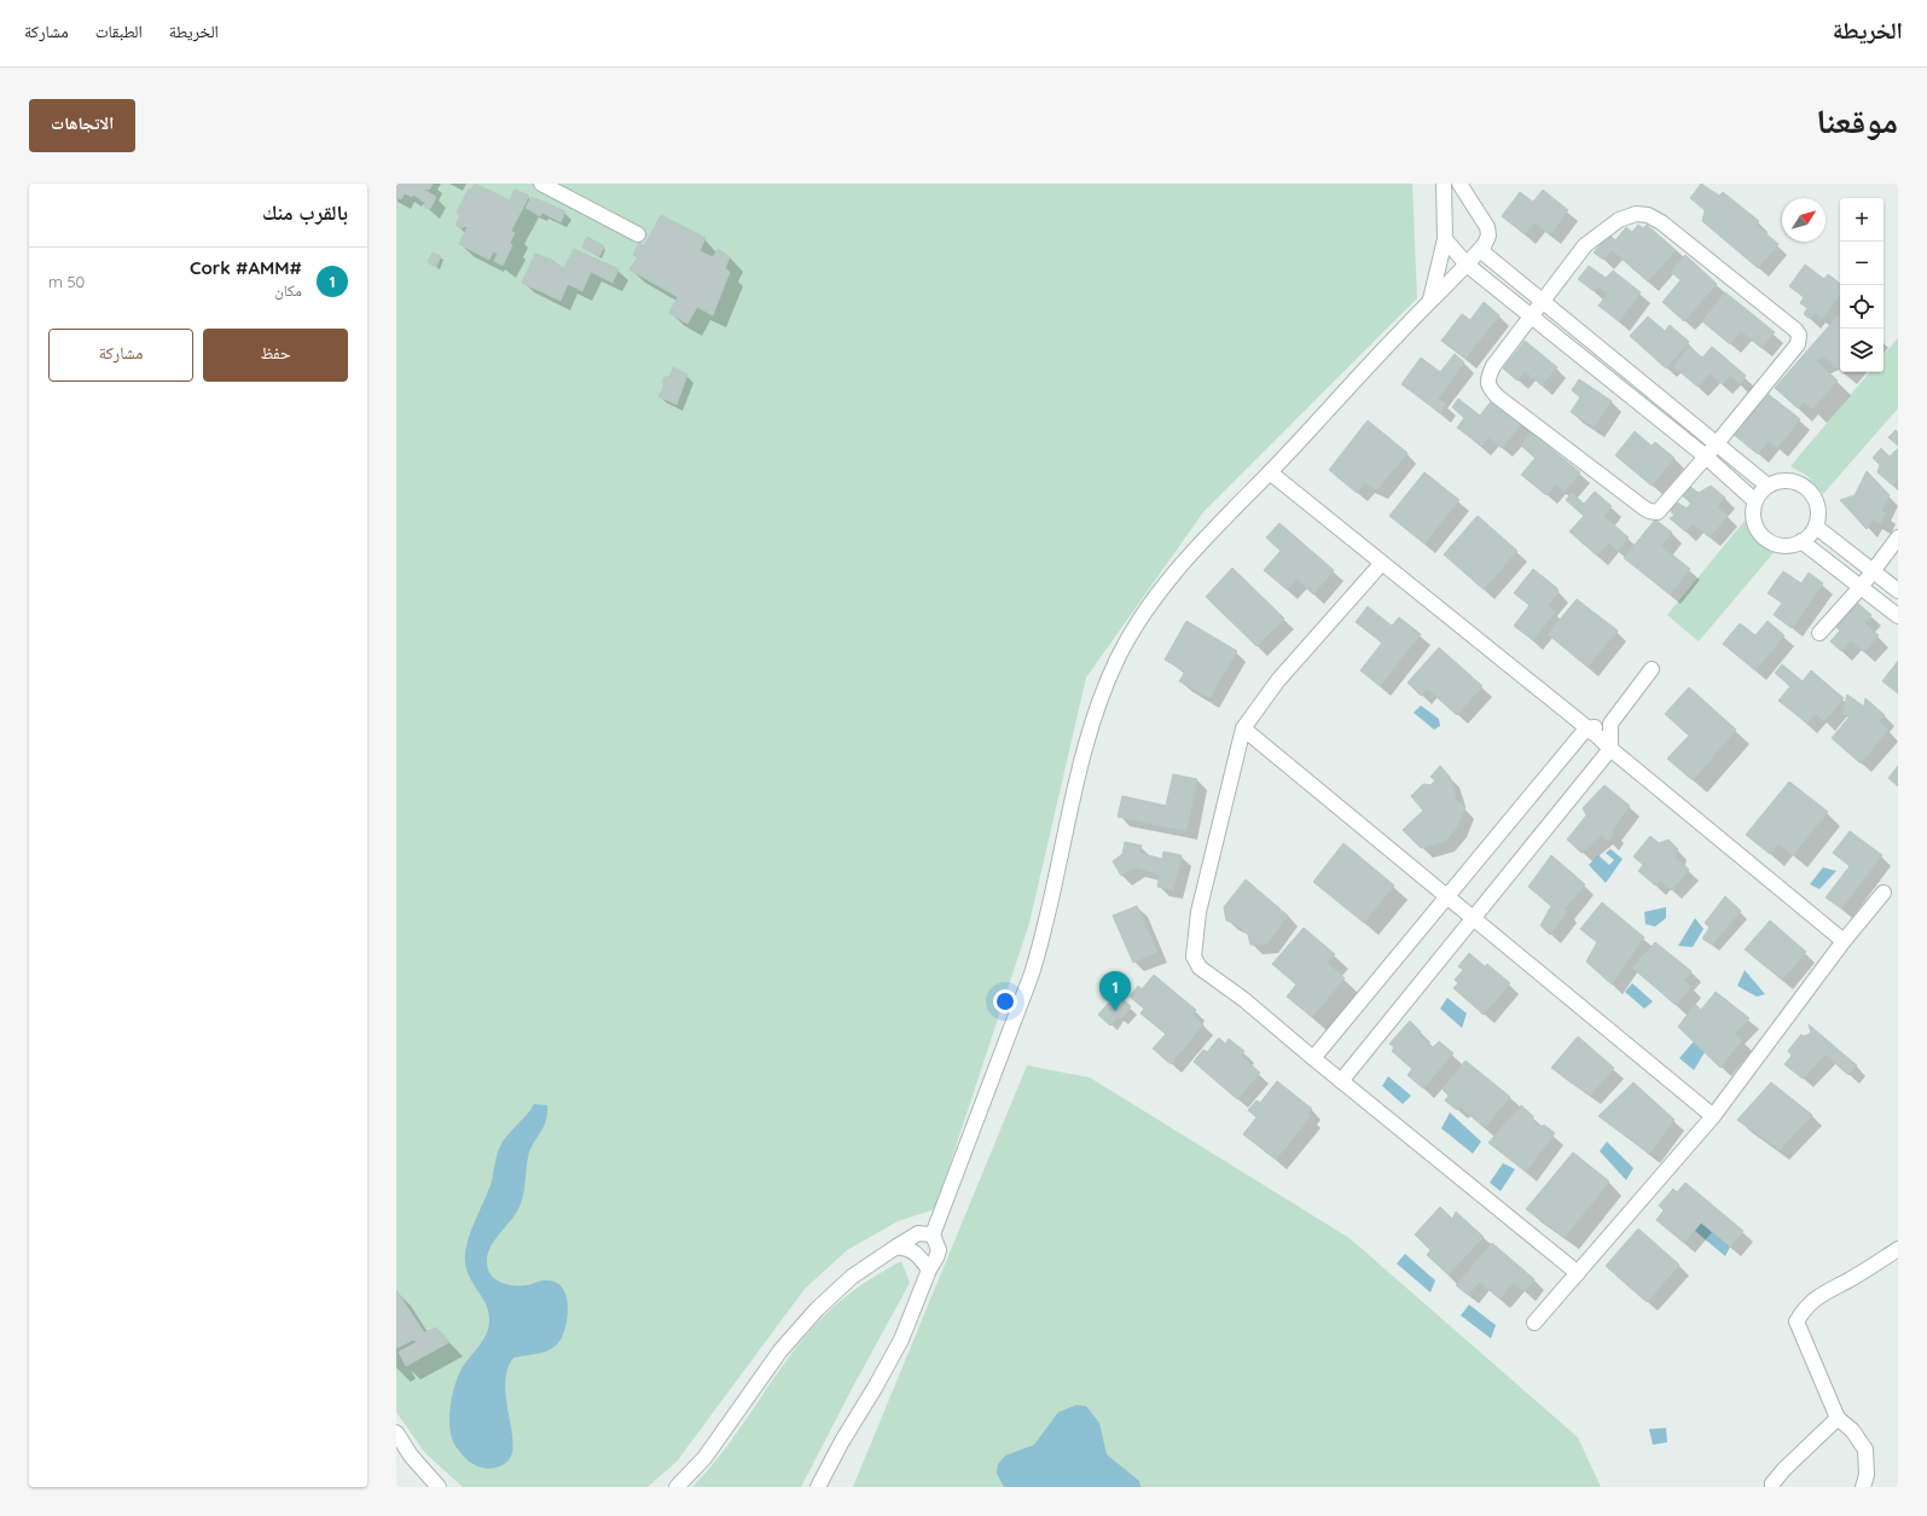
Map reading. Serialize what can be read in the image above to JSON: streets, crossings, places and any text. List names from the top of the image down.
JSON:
{
  "north": "top right",
  "page": {
    "header": "الخريطة",
    "nav": ["الخريطة", "الطبقات", "مشاركة"],
    "title": "موقعنا",
    "buttons": [
      "الاتجاهات",
      ["حفظ", "مشاركة"]
    ],
    "heading": "بالقرب منك",
    "map_buttons": ["+", "−"],
    "list": [
      {
        "mark": "1",
        "name": "#Cork #AMM",
        "note": "مكان",
        "value": "50 m"
      }
    ],
    "pins": "1"
  }
}
